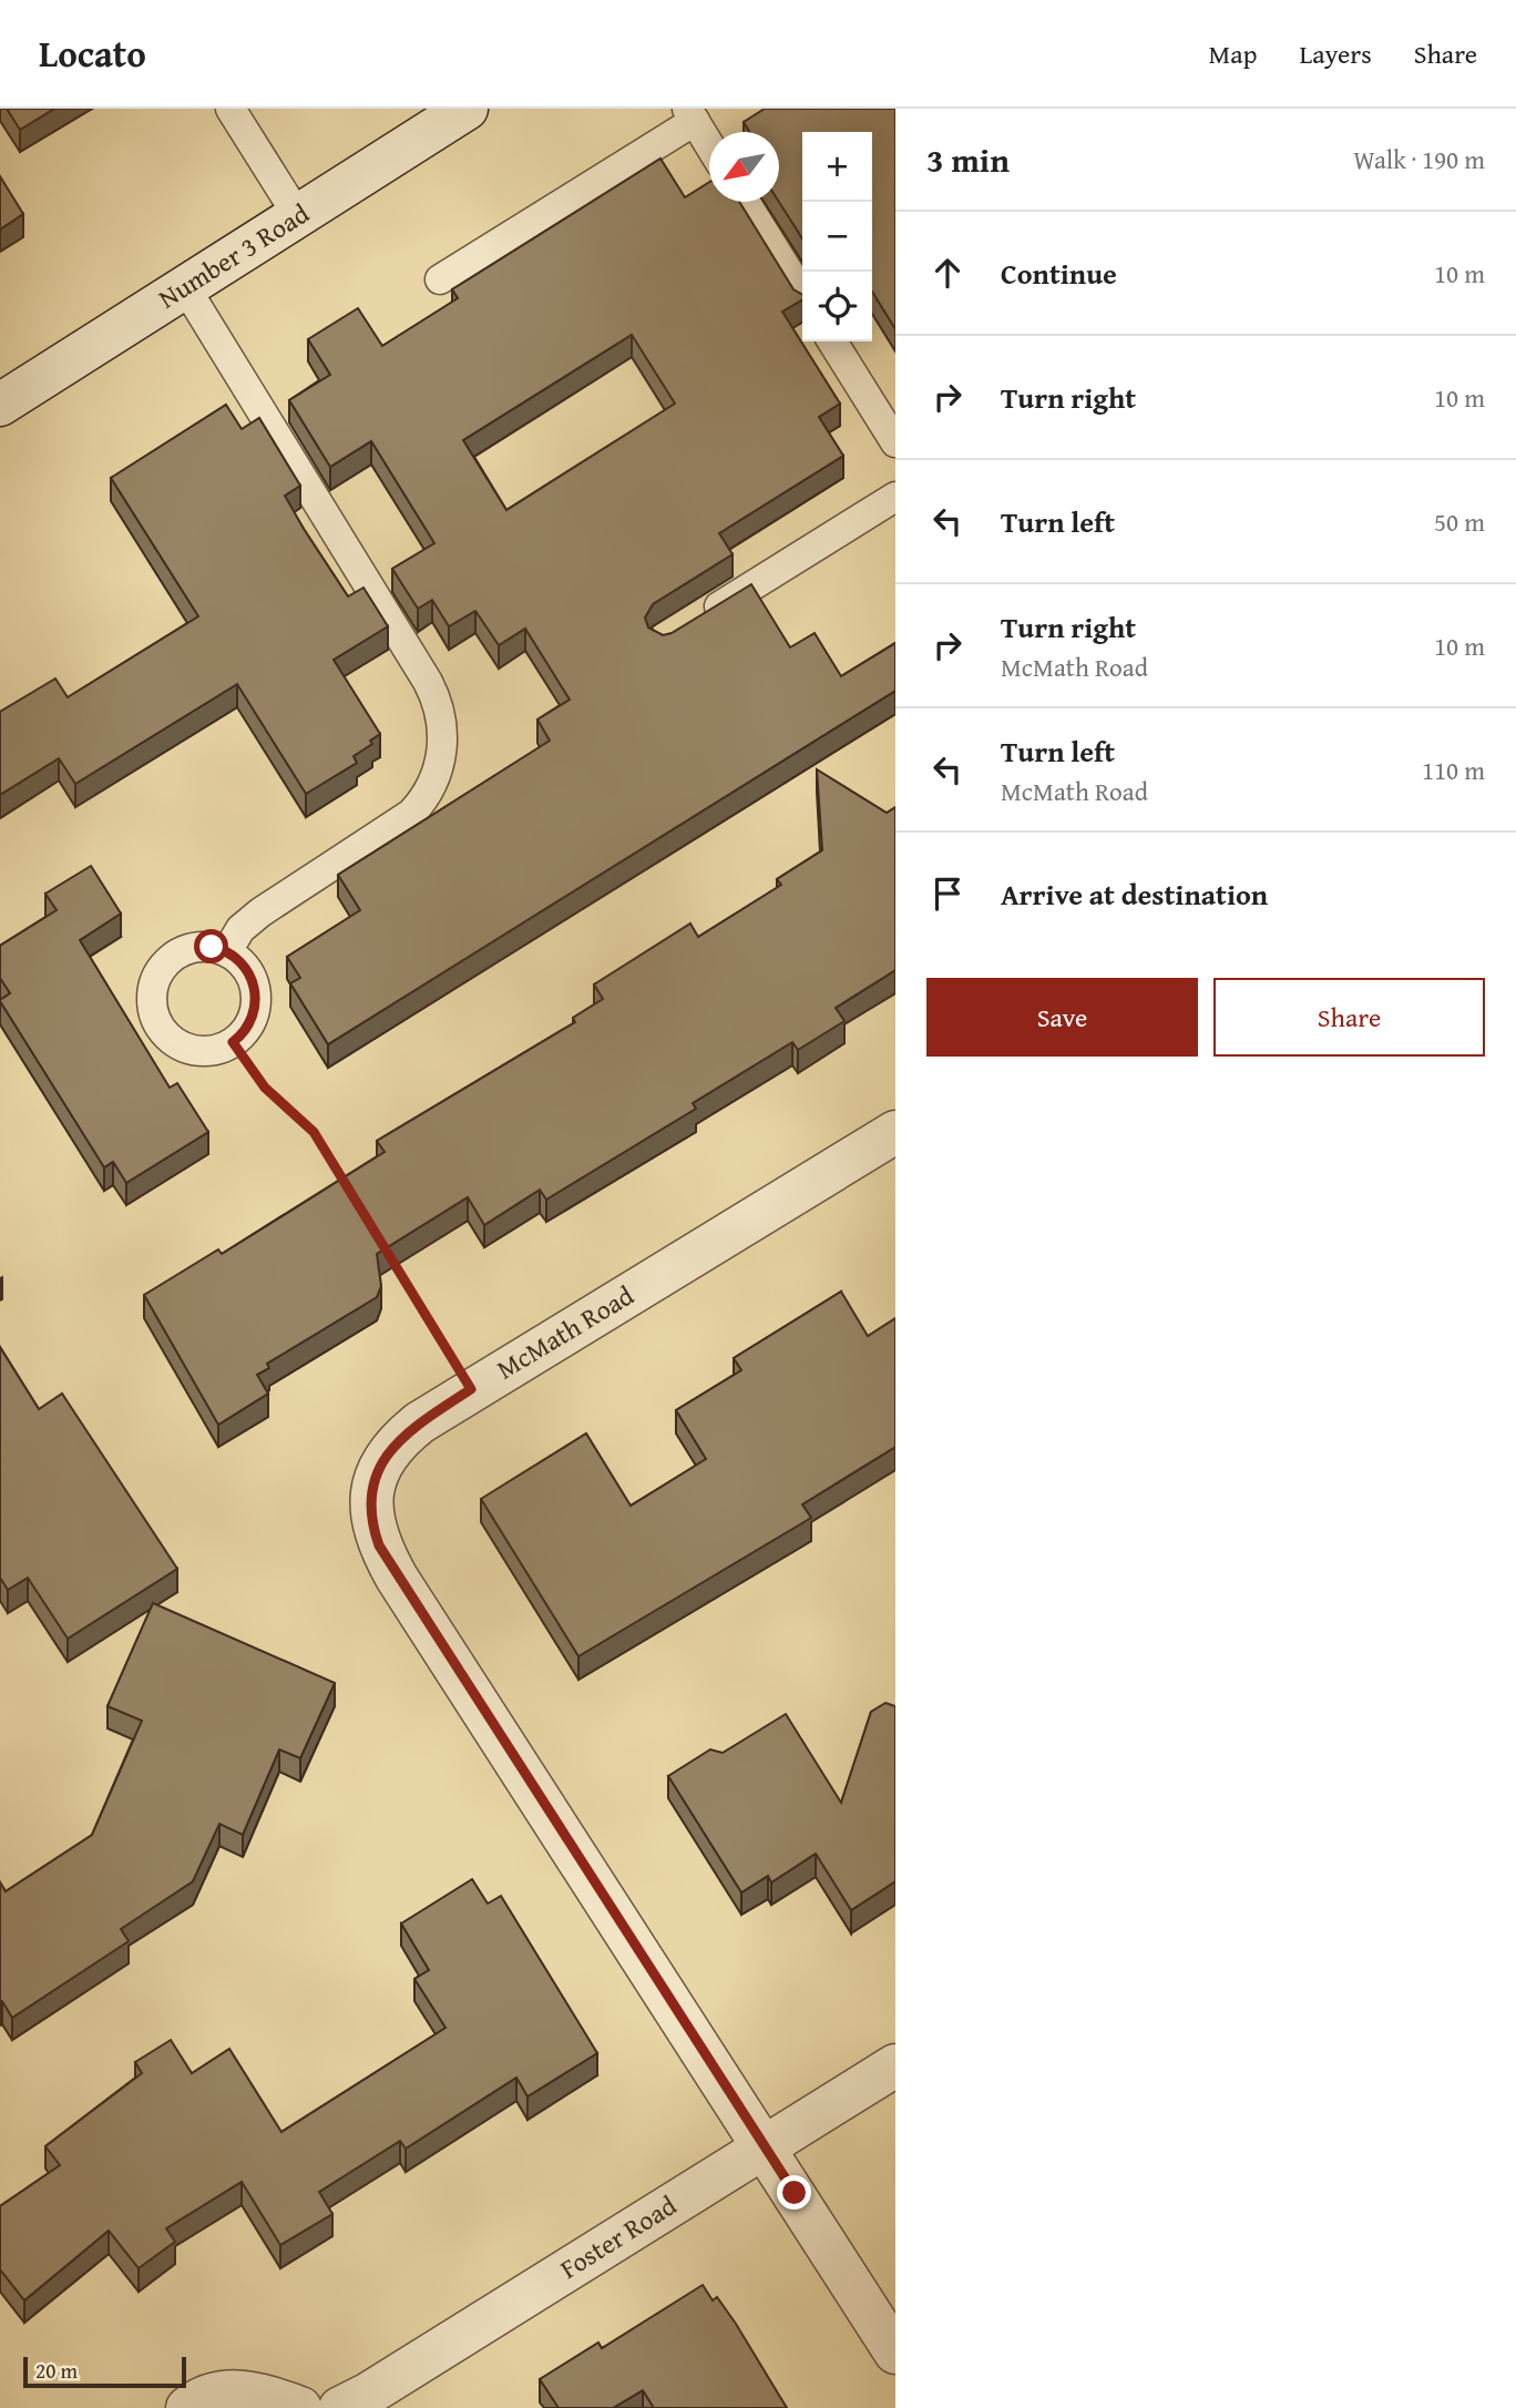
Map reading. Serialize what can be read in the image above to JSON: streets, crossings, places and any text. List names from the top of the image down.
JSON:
{
  "streets": {
    "street": ["Number 3 Road", "McMath Road", "Foster Road"]
  },
  "crossings": [
    ["McMath Road", "Foster Road"]
  ],
  "scale_bar": "20 m",
  "north": "bottom left",
  "page": {
    "header": "Locato",
    "nav": ["Map", "Layers", "Share"],
    "heading": ["3 min", "Walk · 190 m"],
    "map_buttons": ["+", "−"],
    "list": [
      ["Continue", "10 m"],
      ["Turn right", "10 m"],
      ["Turn left", "50 m"],
      ["Turn right", "McMath Road", "10 m"],
      ["Turn left", "McMath Road", "110 m"],
      "Arrive at destination"
    ],
    "buttons": ["Save", "Share"],
    "scale": "20 m"
  }
}
